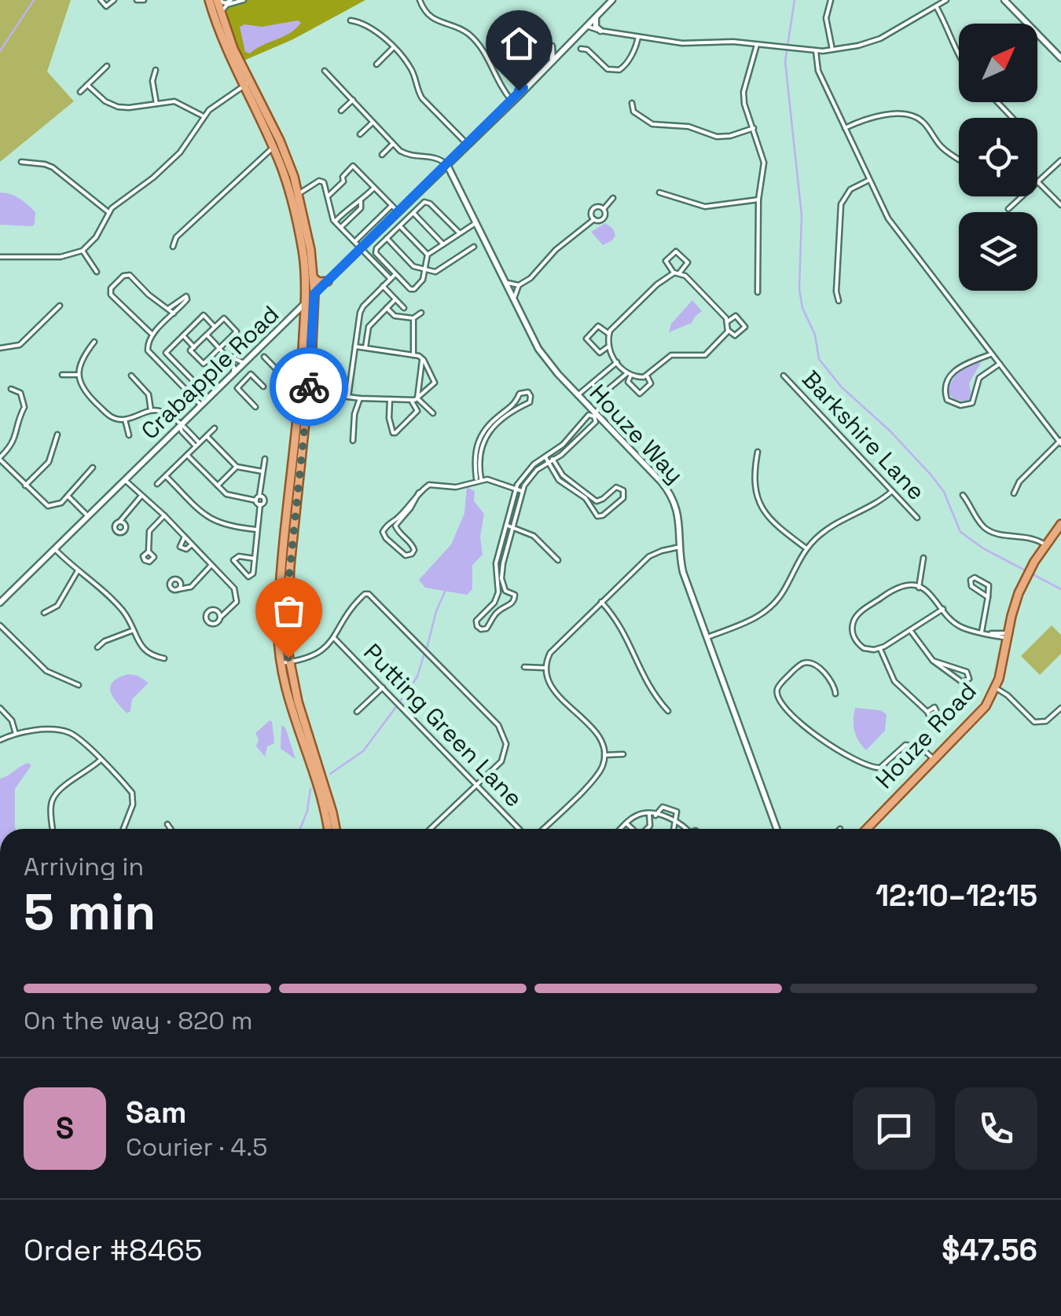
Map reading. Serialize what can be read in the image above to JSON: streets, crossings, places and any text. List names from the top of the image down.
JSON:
{
  "streets": {
    "main road": ["Houze Road"],
    "street": [
      "Crabapple Road",
      "Houze Way",
      "Barkshire Lane",
      "Putting Green Lane"
    ]
  },
  "crossings": [
    ["Crabapple Road", "Houze Way"]
  ],
  "north": "top right",
  "page": {
    "heading": ["5 min", "Arriving in", "12:10–12:15"],
    "panel": [
      "Sam",
      "Courier · 4.5",
      "Order #8465",
      "$47.56"
    ],
    "bar": "On the way · 820 m",
    "round": "S"
  }
}
